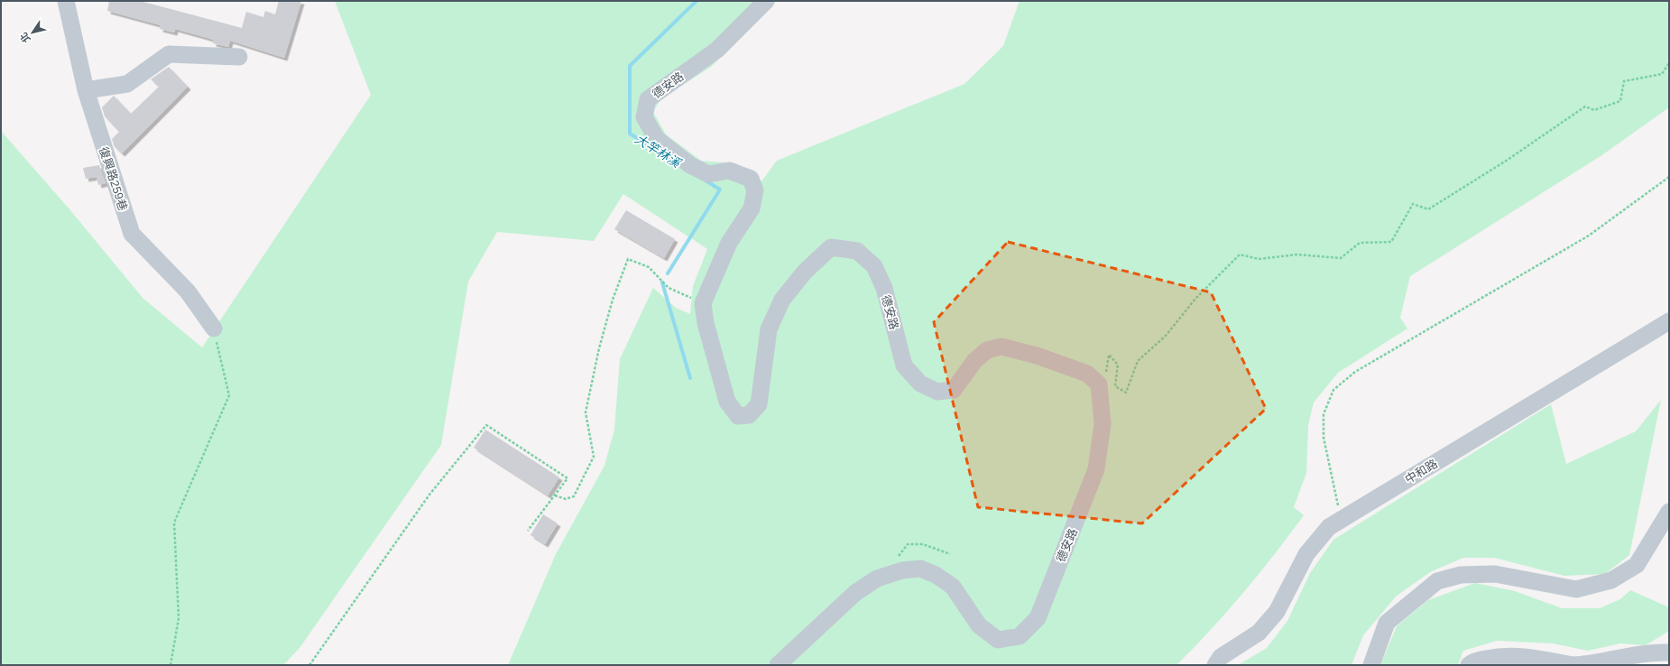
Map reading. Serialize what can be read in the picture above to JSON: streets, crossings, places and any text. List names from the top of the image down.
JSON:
{
  "streets": {
    "street": ["德安路", "復興路259巷", "中和路"]
  },
  "water": ["大竿林溪"],
  "north": "bottom left"
}
